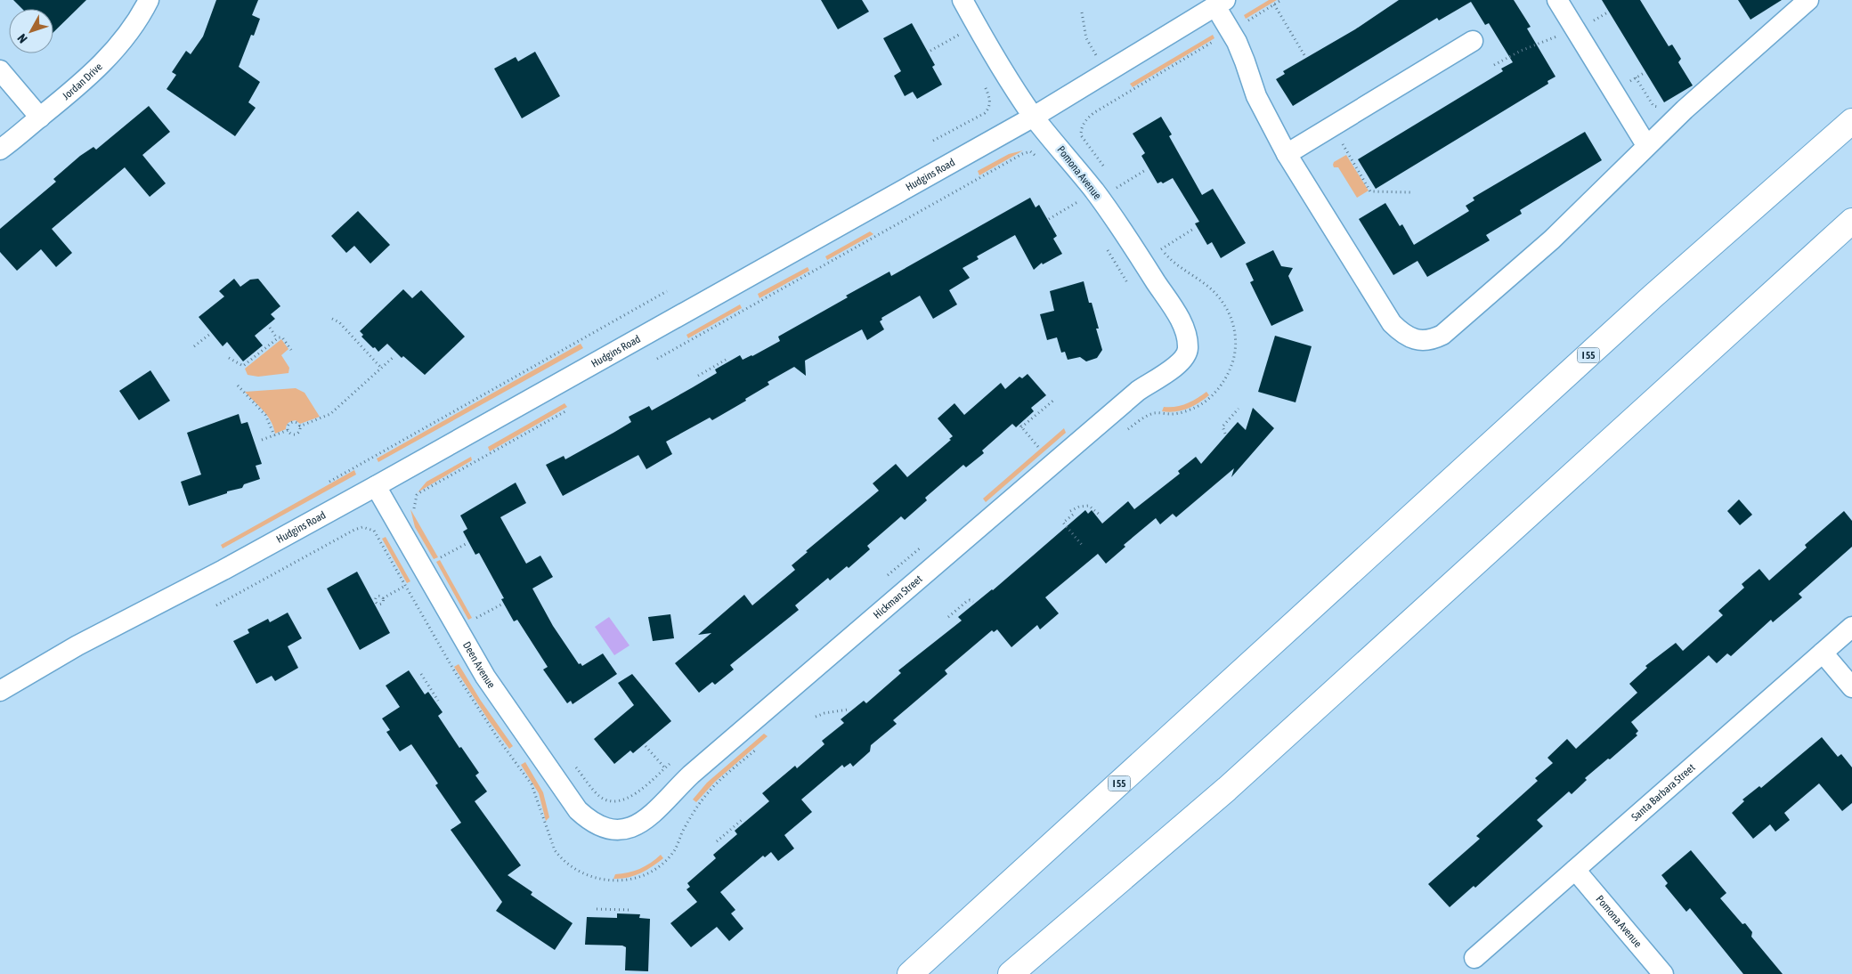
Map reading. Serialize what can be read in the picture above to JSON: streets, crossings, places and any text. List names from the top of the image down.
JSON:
{
  "streets": {
    "highway": ["I 55"],
    "street": [
      "Jordan Drive",
      "Pomona Avenue",
      "Hudgins Road",
      "Hickman Street",
      "Deen Avenue",
      "Santa Barbara Street"
    ]
  },
  "crossings": [
    ["Pomona Avenue", "Hudgins Road"],
    ["Pomona Avenue", "Hickman Street"],
    ["Pomona Avenue", "Santa Barbara Street"],
    ["Hudgins Road", "Deen Avenue"],
    ["Hickman Street", "Deen Avenue"]
  ],
  "north": "bottom left"
}
